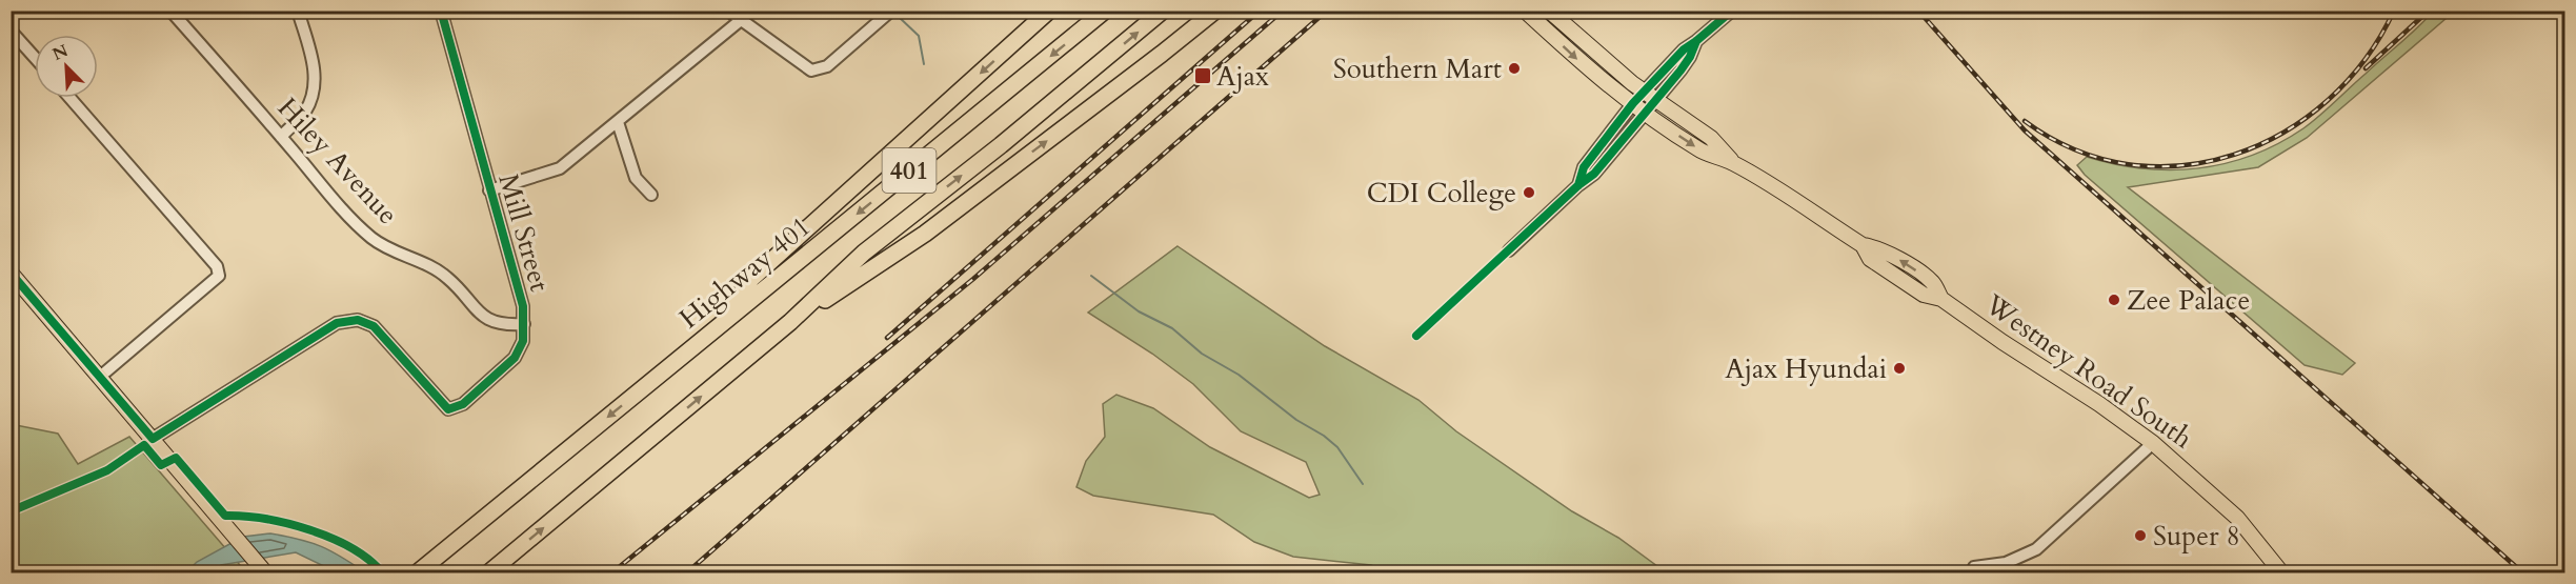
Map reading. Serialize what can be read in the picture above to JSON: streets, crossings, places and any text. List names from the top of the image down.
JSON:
{
  "streets": {
    "highway": ["401", "Highway 401"],
    "main road": ["Westney Road South"],
    "street": ["Hiley Avenue", "Mill Street"]
  },
  "crossings": [
    ["Hiley Avenue", "Mill Street"]
  ],
  "places": {
    "other": [
      "Southern Mart",
      "CDI College",
      "Zee Palace",
      "Ajax Hyundai",
      "Super 8"
    ],
    "transit": ["Ajax"]
  },
  "north": "top left"
}
